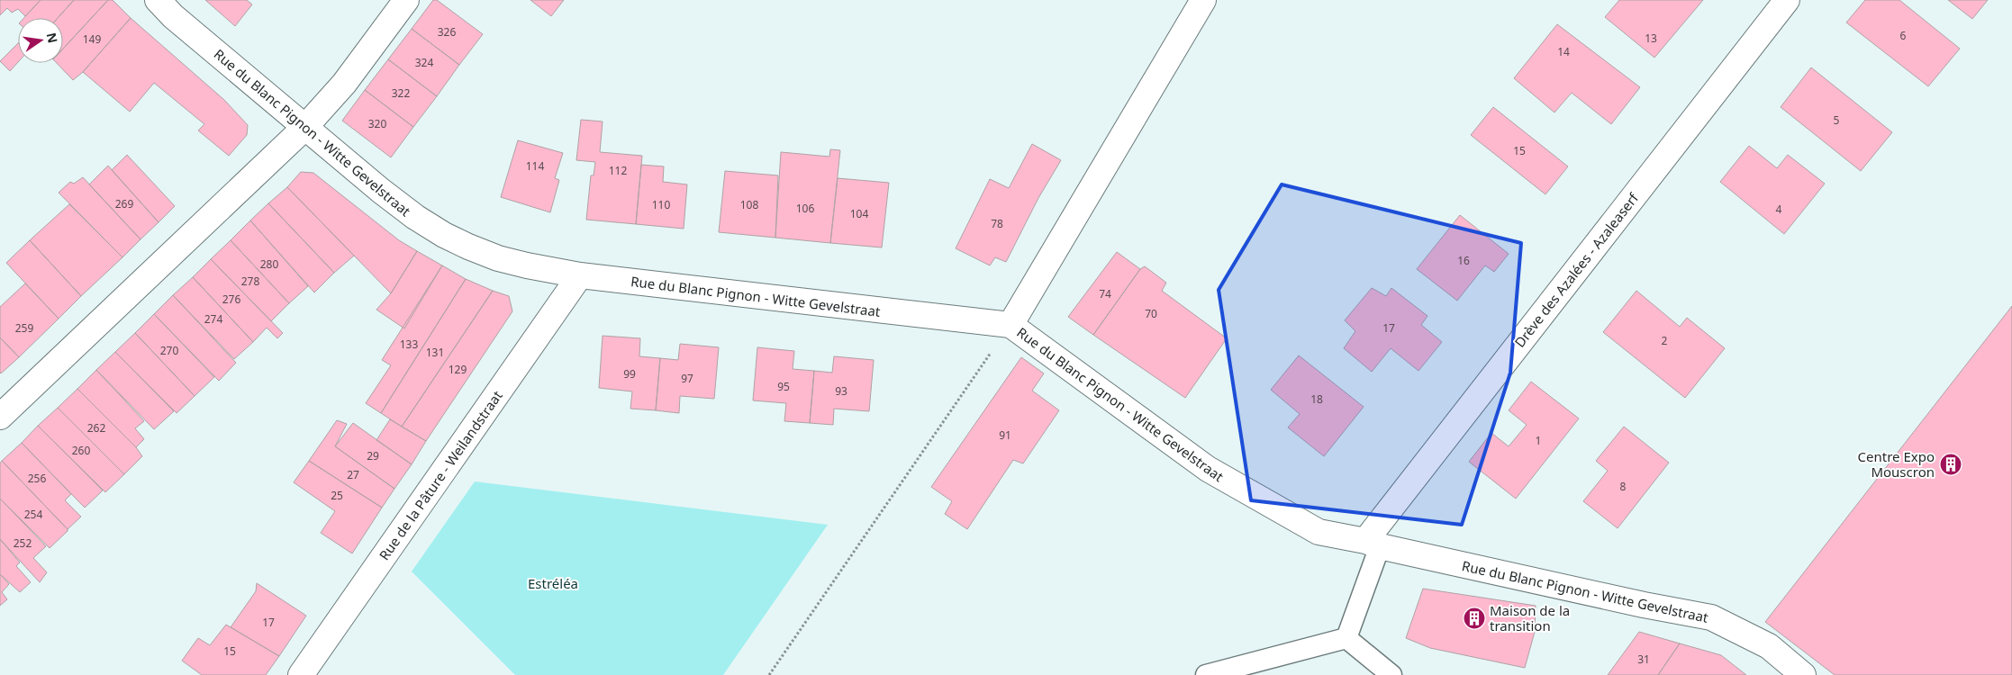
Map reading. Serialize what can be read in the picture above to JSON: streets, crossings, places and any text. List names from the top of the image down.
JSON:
{
  "streets": {
    "street": ["Rue du Blanc Pignon - Witte Gevelstraat", "Drève des Azalées - Azaleaserf", "Rue de la Pâture - Weilandstraat"]
  },
  "crossings": [
    ["Rue du Blanc Pignon - Witte Gevelstraat", "Drève des Azalées - Azaleaserf"],
    ["Rue du Blanc Pignon - Witte Gevelstraat", "Rue de la Pâture - Weilandstraat"]
  ],
  "parks": ["Estréléa"],
  "places": {
    "building": ["Centre Expo Mouscron", "Maison de la transition"]
  },
  "house_numbers": [
    "326",
    "6",
    "13",
    "149",
    "14",
    "324",
    "322",
    "5",
    "320",
    "15",
    "114",
    "112",
    "269",
    "110",
    "108",
    "106",
    "4",
    "104",
    "78",
    "16",
    "280",
    "278",
    "74",
    "276",
    "70",
    "274",
    "259",
    "17",
    "2",
    "133",
    "270",
    "131",
    "129",
    "99",
    "97",
    "95",
    "93",
    "18",
    "262",
    "91",
    "1",
    "260",
    "29",
    "27",
    "256",
    "8",
    "25",
    "254",
    "252",
    "17",
    "15",
    "31"
  ],
  "north": "right"
}
